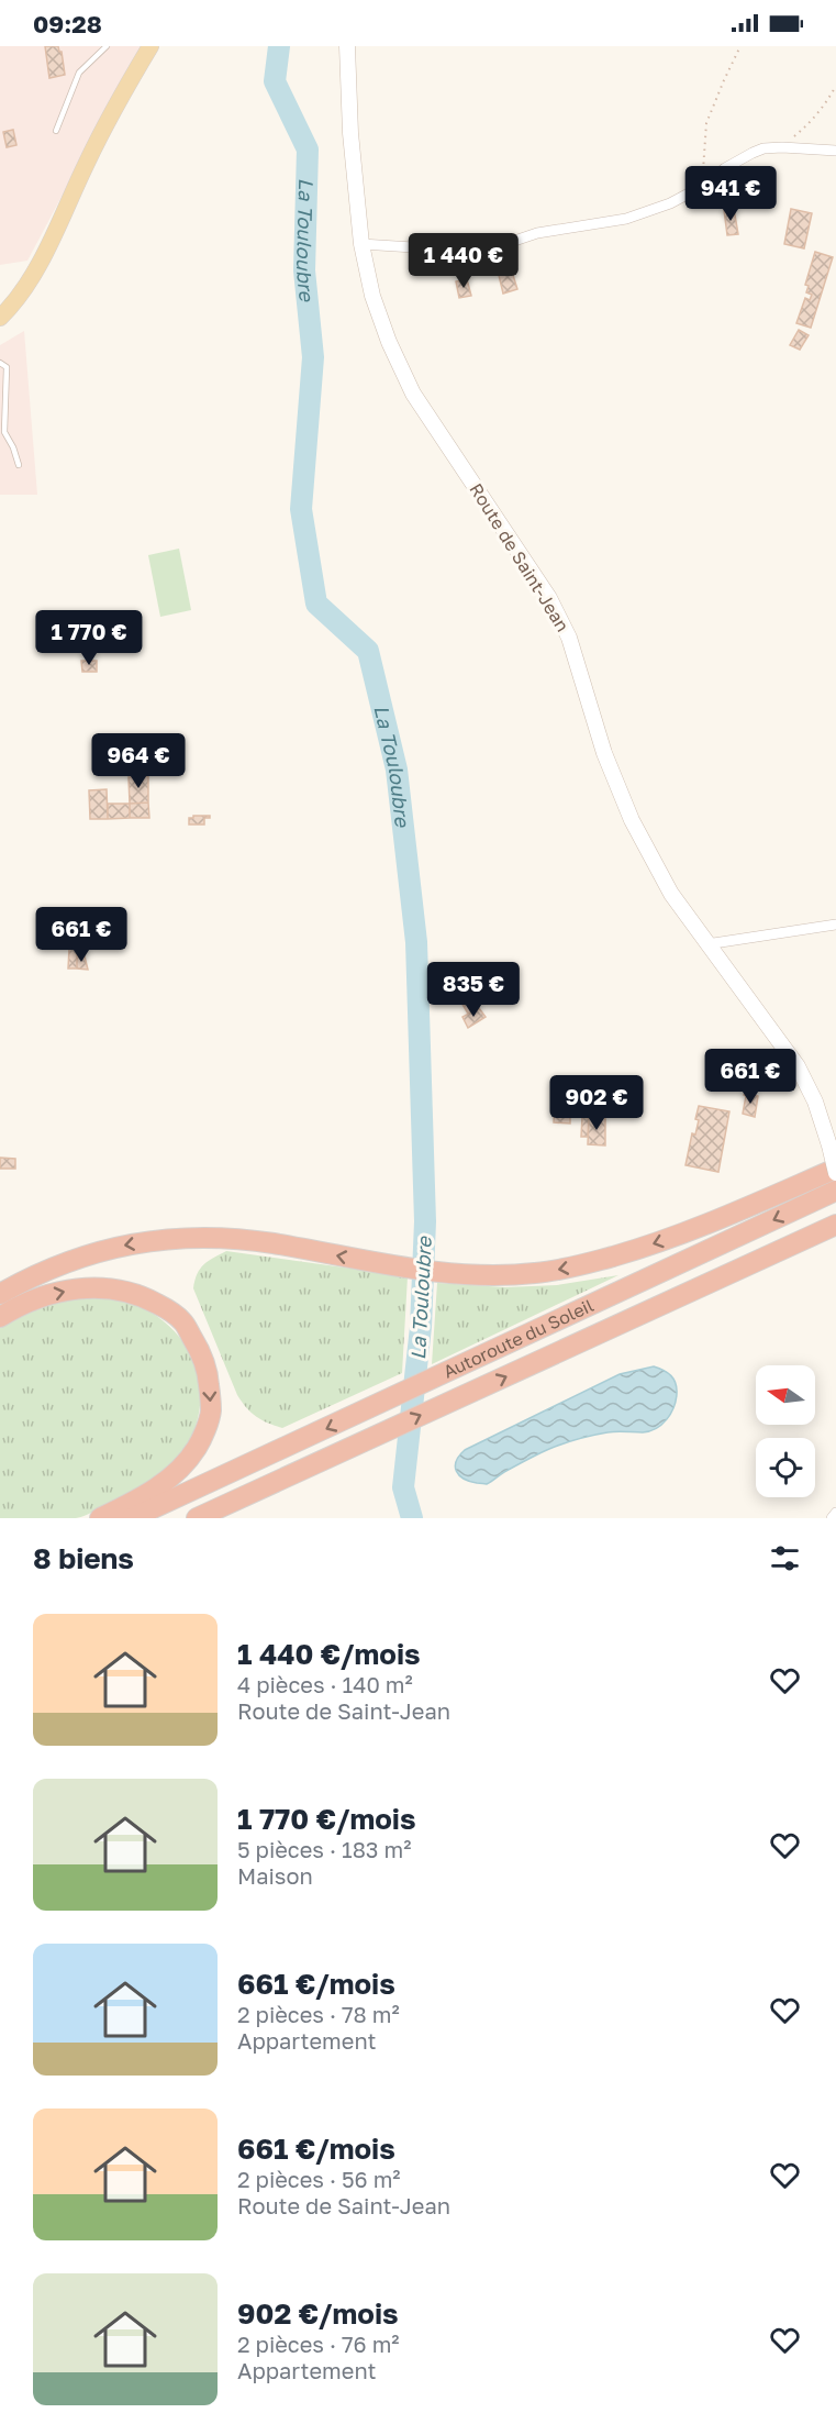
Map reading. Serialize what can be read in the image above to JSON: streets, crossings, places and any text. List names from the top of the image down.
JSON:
{
  "streets": {
    "highway": ["Autoroute du Soleil"],
    "street": ["Route de Saint-Jean"]
  },
  "water": ["La Touloubre"],
  "north": "left",
  "page": {
    "status": "09:28",
    "price": [
      "941 €",
      "1 440 €",
      "1 770 €",
      "964 €",
      "661 €",
      "835 €",
      "661 €",
      "902 €"
    ],
    "heading": "8 biens",
    "list": [
      {
        "name": "1 440 €/mois",
        "note": "4 pièces · 140 m² · Route de Saint-Jean"
      },
      {
        "name": "1 770 €/mois",
        "note": "5 pièces · 183 m² · Maison"
      },
      {
        "name": "661 €/mois",
        "note": "2 pièces · 78 m² · Appartement"
      },
      {
        "name": "661 €/mois",
        "note": "2 pièces · 56 m² · Route de Saint-Jean"
      },
      {
        "name": "902 €/mois",
        "note": "2 pièces · 76 m² · Appartement"
      }
    ]
  }
}
